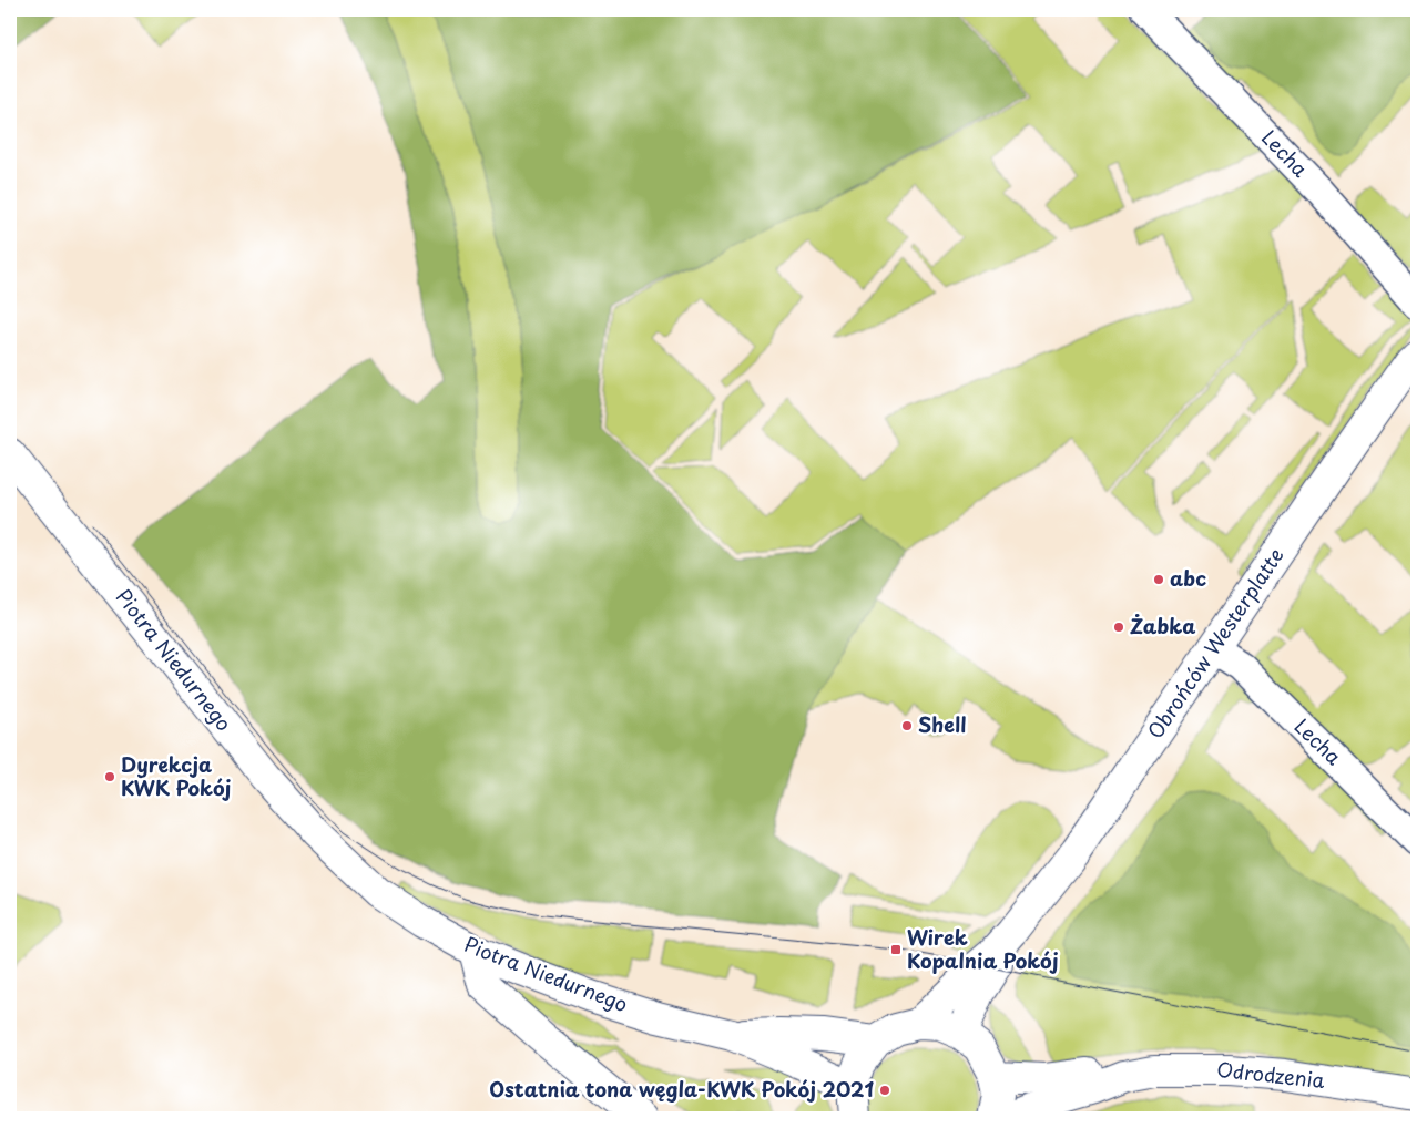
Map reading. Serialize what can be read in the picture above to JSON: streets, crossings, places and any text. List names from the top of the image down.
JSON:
{
  "streets": {
    "street": [
      "Lecha",
      "Obrońców Westerplatte",
      "Piotra Niedurnego",
      "Odrodzenia"
    ]
  },
  "crossings": [
    ["Lecha", "Obrońców Westerplatte"]
  ],
  "places": {
    "other": [
      "abc",
      "Żabka",
      "Shell",
      "Dyrekcja KWK Pokój",
      "Ostatnia tona węgla-KWK Pokój 2021"
    ],
    "transit": ["Wirek Kopalnia Pokój"]
  }
}
